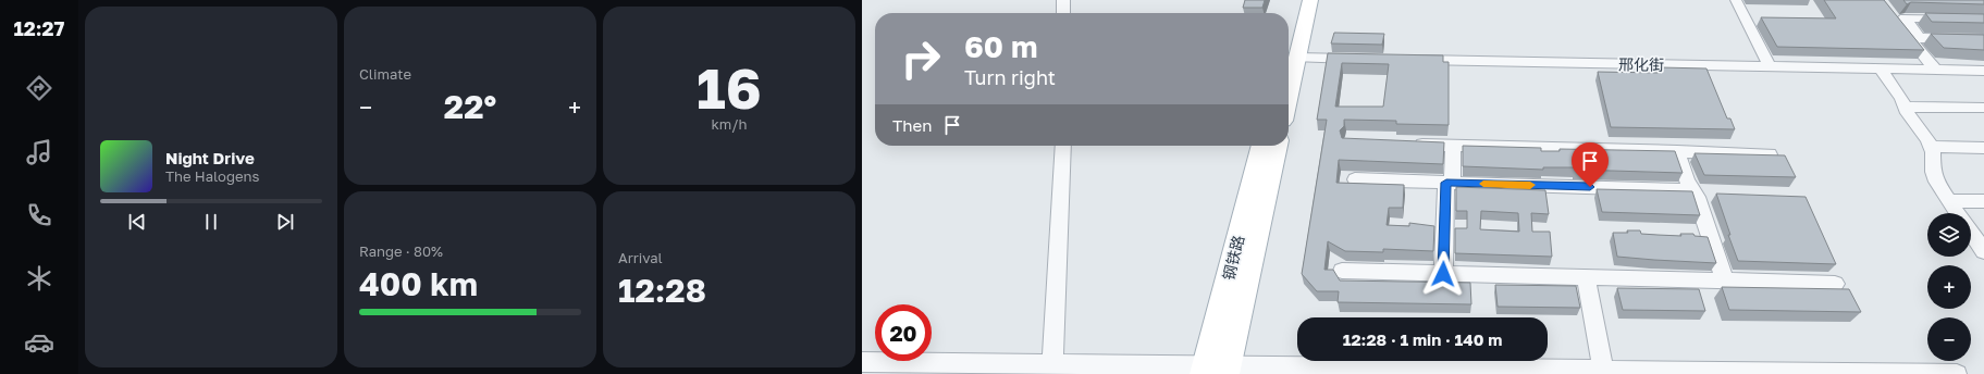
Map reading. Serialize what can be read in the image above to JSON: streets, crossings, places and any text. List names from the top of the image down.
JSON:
{
  "streets": {
    "main road": ["钢铁路"],
    "street": ["邢化街"]
  },
  "page": {
    "tabs": "12:27",
    "tile": [
      "Climate",
      ["16", "km/h"],
      ["Range · 80%", "400 km"],
      ["Arrival", "12:28"]
    ],
    "turn": ["60 m", "Turn right"],
    "heat": ["−", "22°", "+"],
    "then": "Then",
    "song": ["Night Drive", "The Halogens"],
    "map_buttons": ["+", "−"],
    "limit": "20",
    "trip": "12:28 · 1 min · 140 m"
  }
}
